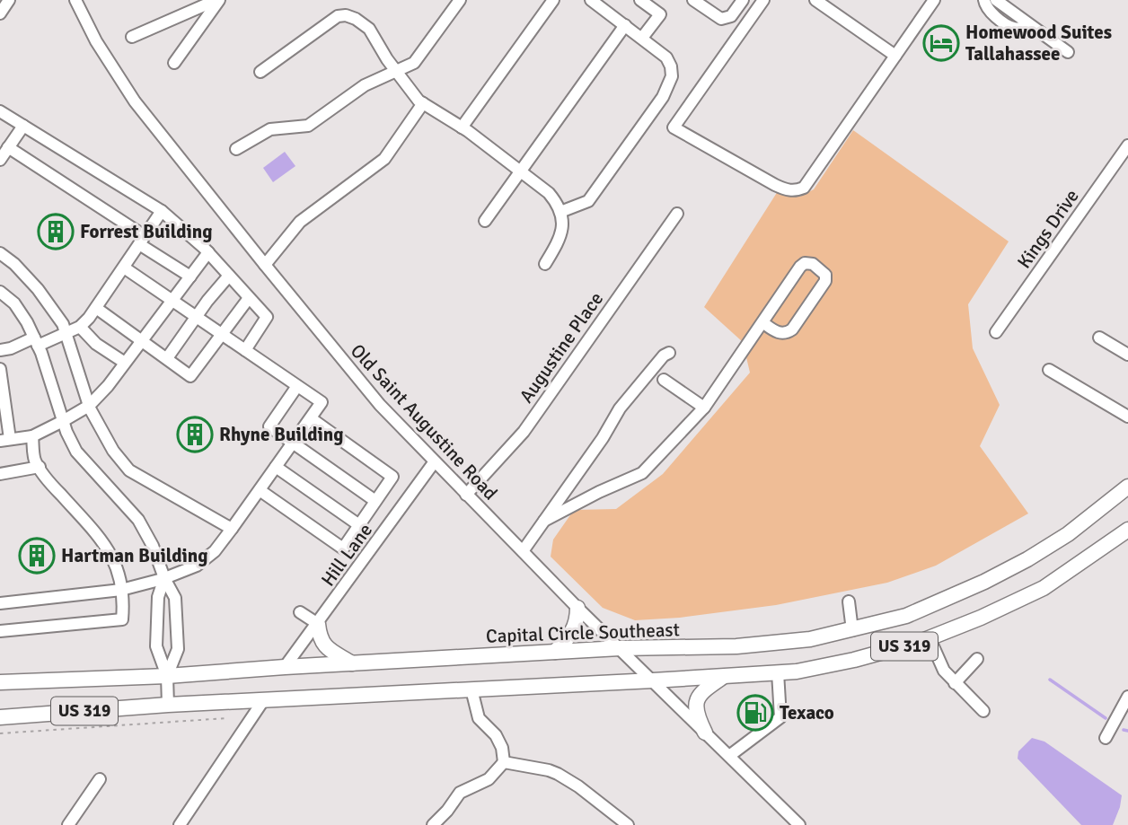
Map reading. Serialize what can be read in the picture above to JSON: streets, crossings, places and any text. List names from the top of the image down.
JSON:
{
  "streets": {
    "main road": ["Capital Circle Southeast", "US 319"],
    "street": [
      "Kings Drive",
      "Augustine Place",
      "Old Saint Augustine Road",
      "Hill Lane"
    ]
  },
  "crossings": [
    ["Augustine Place", "Old Saint Augustine Road"],
    ["Old Saint Augustine Road", "Hill Lane"],
    ["Old Saint Augustine Road", "Capital Circle Southeast"],
    ["Old Saint Augustine Road", "US 319"],
    ["Hill Lane", "Capital Circle Southeast"]
  ],
  "places": {
    "hotel": ["Homewood Suites Tallahassee"],
    "building": ["Forrest Building", "Rhyne Building", "Hartman Building"],
    "fuel station": ["Texaco"]
  }
}
